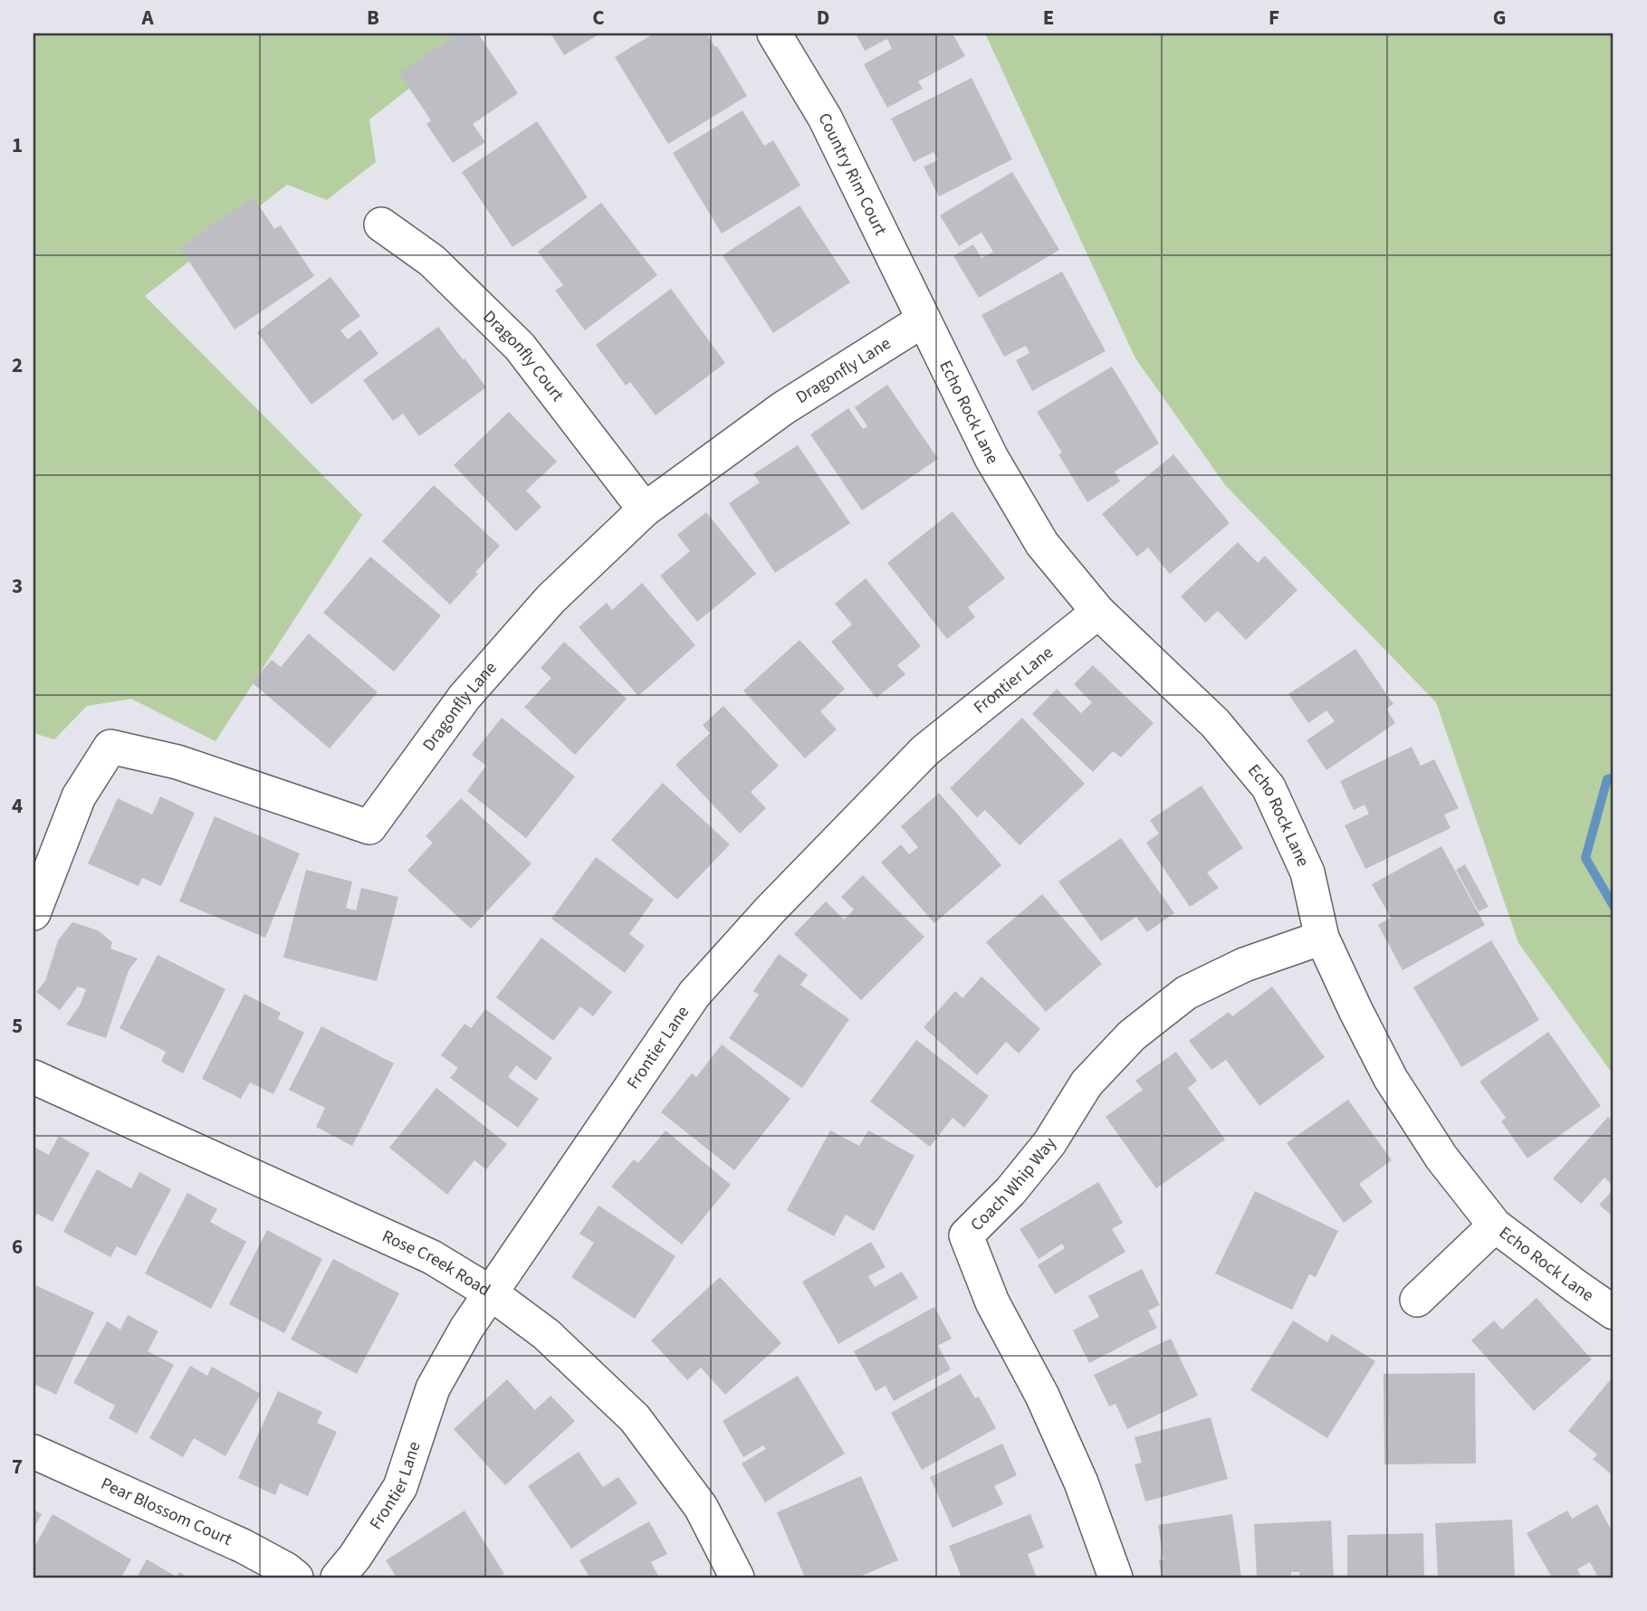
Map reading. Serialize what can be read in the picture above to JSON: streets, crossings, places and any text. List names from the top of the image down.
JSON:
{
  "streets": {
    "street": [
      "Country Rim Court",
      "Dragonfly Court",
      "Dragonfly Lane",
      "Echo Rock Lane",
      "Frontier Lane",
      "Coach Whip Way",
      "Rose Creek Road",
      "Pear Blossom Court"
    ]
  },
  "crossings": [
    ["Country Rim Court", "Dragonfly Lane"],
    ["Country Rim Court", "Echo Rock Lane"],
    ["Dragonfly Court", "Dragonfly Lane"],
    ["Dragonfly Lane", "Echo Rock Lane"],
    ["Echo Rock Lane", "Frontier Lane"],
    ["Echo Rock Lane", "Coach Whip Way"],
    ["Frontier Lane", "Rose Creek Road"]
  ],
  "grid": {
    "columns": [
      "A",
      "B",
      "C",
      "D",
      "E",
      "F",
      "G"
    ],
    "rows": [
      "1",
      "2",
      "3",
      "4",
      "5",
      "6",
      "7"
    ]
  }
}
